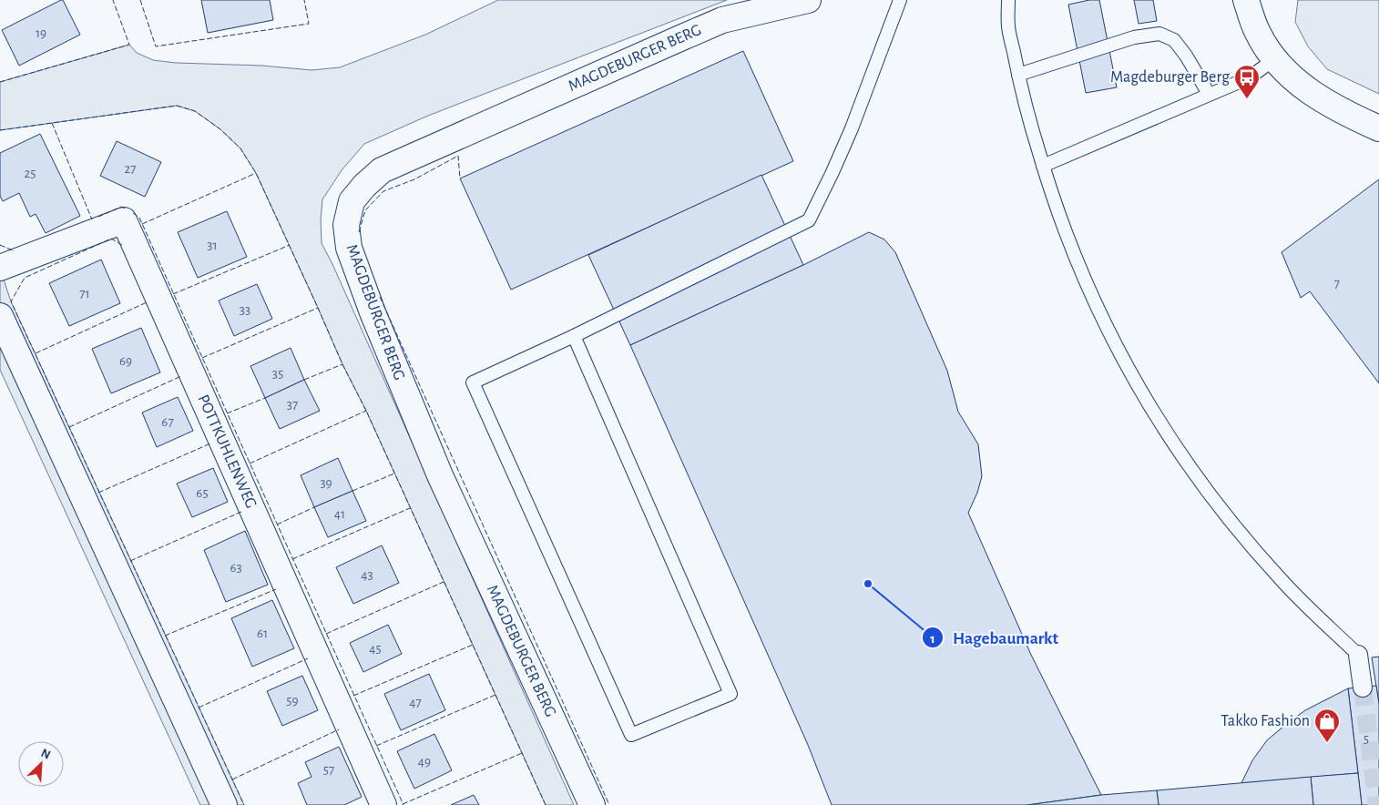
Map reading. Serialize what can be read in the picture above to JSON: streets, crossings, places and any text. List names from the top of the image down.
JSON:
{
  "streets": {
    "street": ["MAGDEBURGER BERG", "POTTKUHLENWEG"]
  },
  "places": {
    "bus stop": ["Magdeburger Berg"],
    "other": ["Hagebaumarkt"],
    "shop": ["Takko Fashion"]
  },
  "house_numbers": [
    "19",
    "27",
    "25",
    "31",
    "7",
    "71",
    "33",
    "69",
    "35",
    "37",
    "67",
    "39",
    "65",
    "41",
    "63",
    "43",
    "61",
    "45",
    "59",
    "47",
    "5",
    "49",
    "57"
  ],
  "north": "top right"
}
